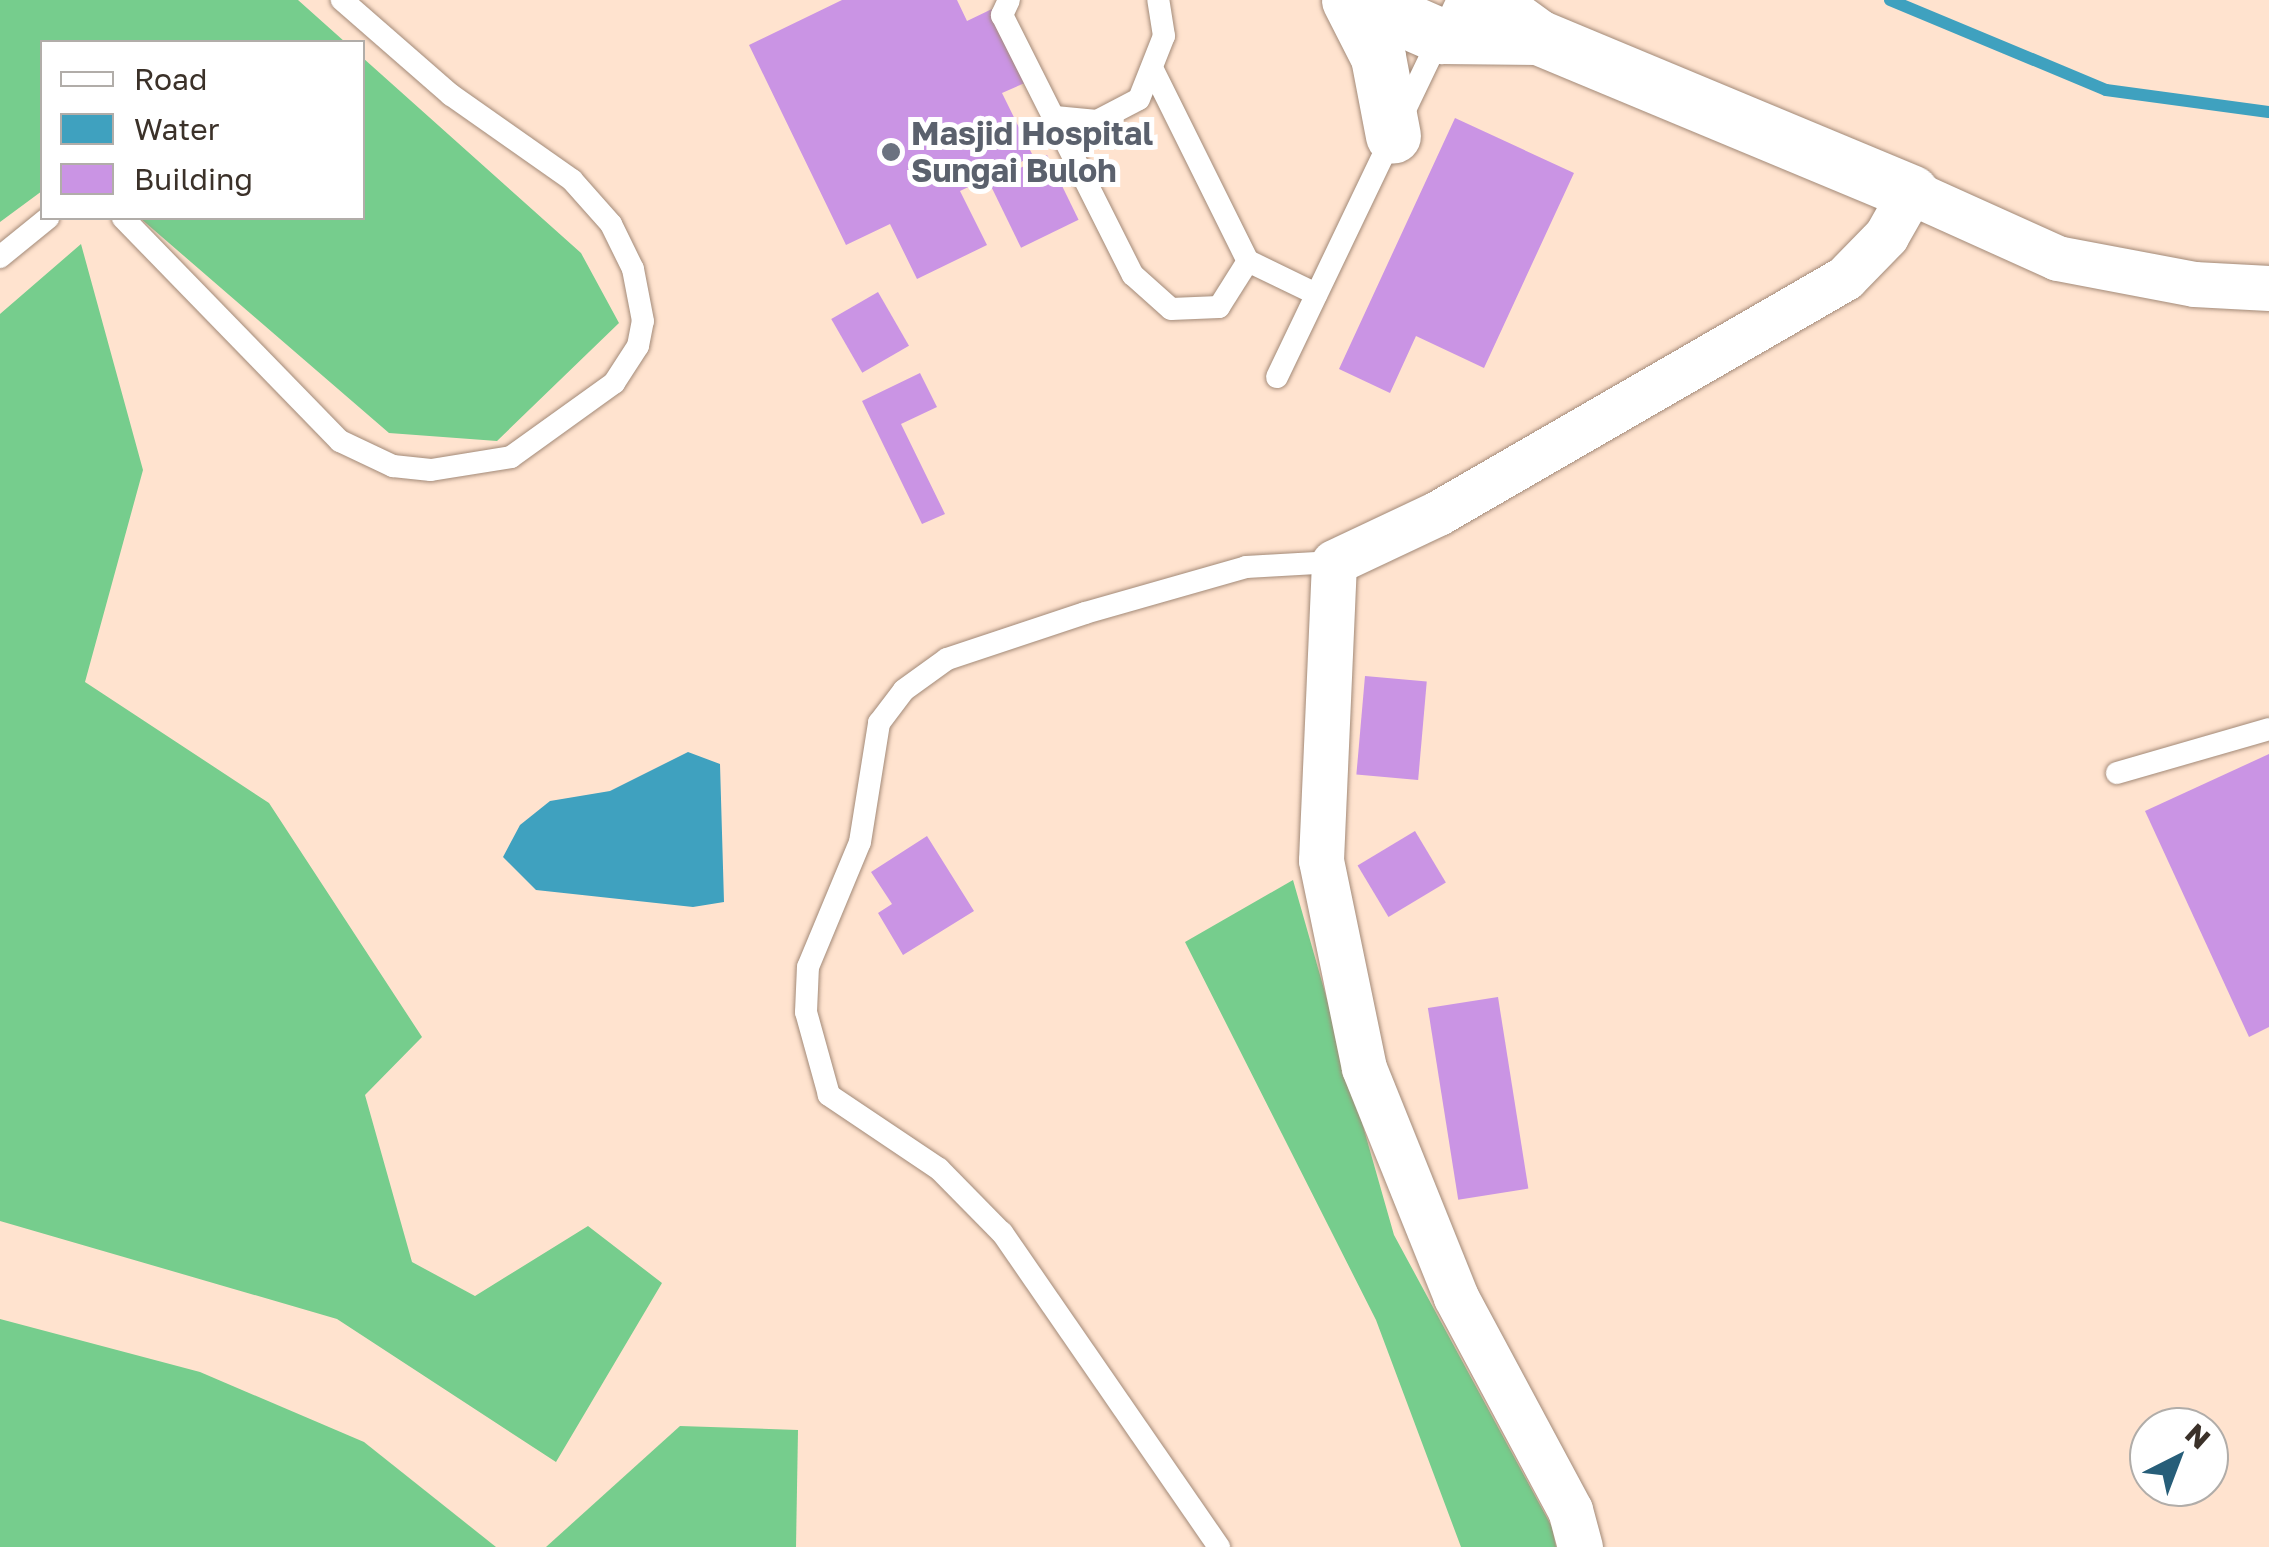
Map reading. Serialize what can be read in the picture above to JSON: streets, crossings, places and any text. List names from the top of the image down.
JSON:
{
  "places": ["Masjid Hospital Sungai Buloh"],
  "legend": ["Road", "Water", "Building"],
  "north": "top right"
}
